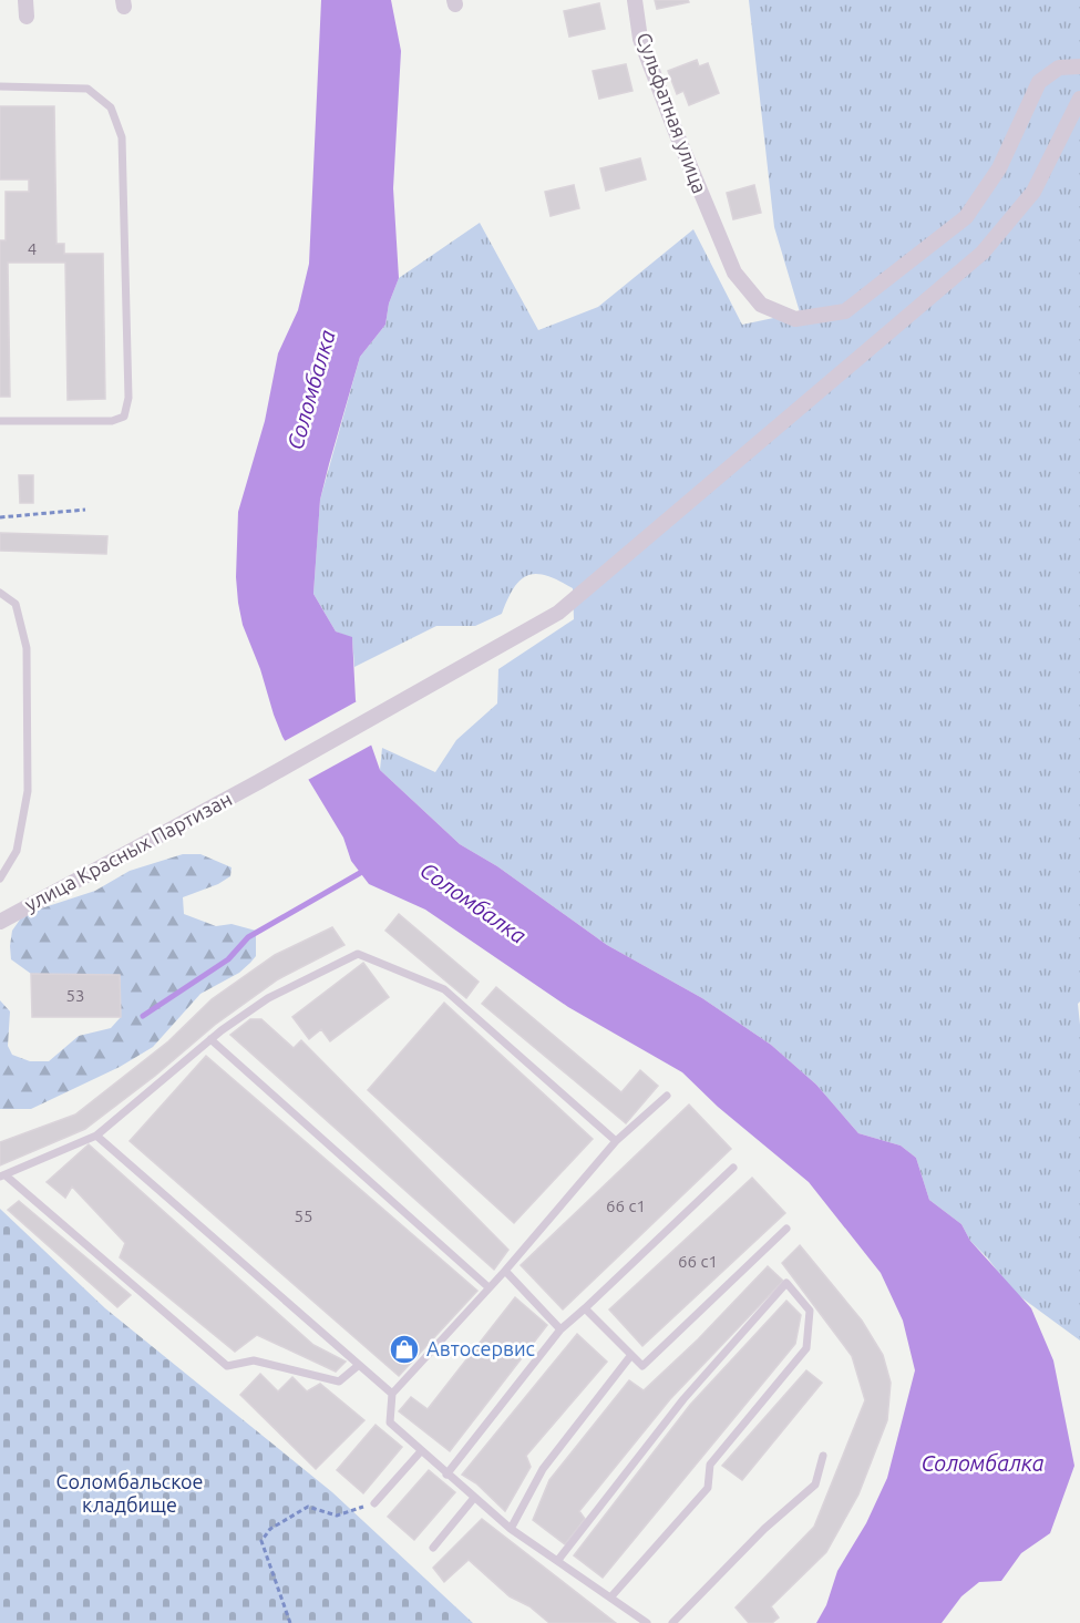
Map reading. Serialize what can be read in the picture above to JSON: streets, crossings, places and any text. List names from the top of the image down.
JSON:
{
  "streets": {
    "street": ["Сульфатная улица", "улица Красных Партизан"]
  },
  "water": ["Соломбалка"],
  "parks": ["Соломбальское кладбище"],
  "places": {
    "shop": ["Автосервис"]
  },
  "house_numbers": [
    "4",
    "53",
    "66 с1",
    "55",
    "66 с1"
  ]
}
